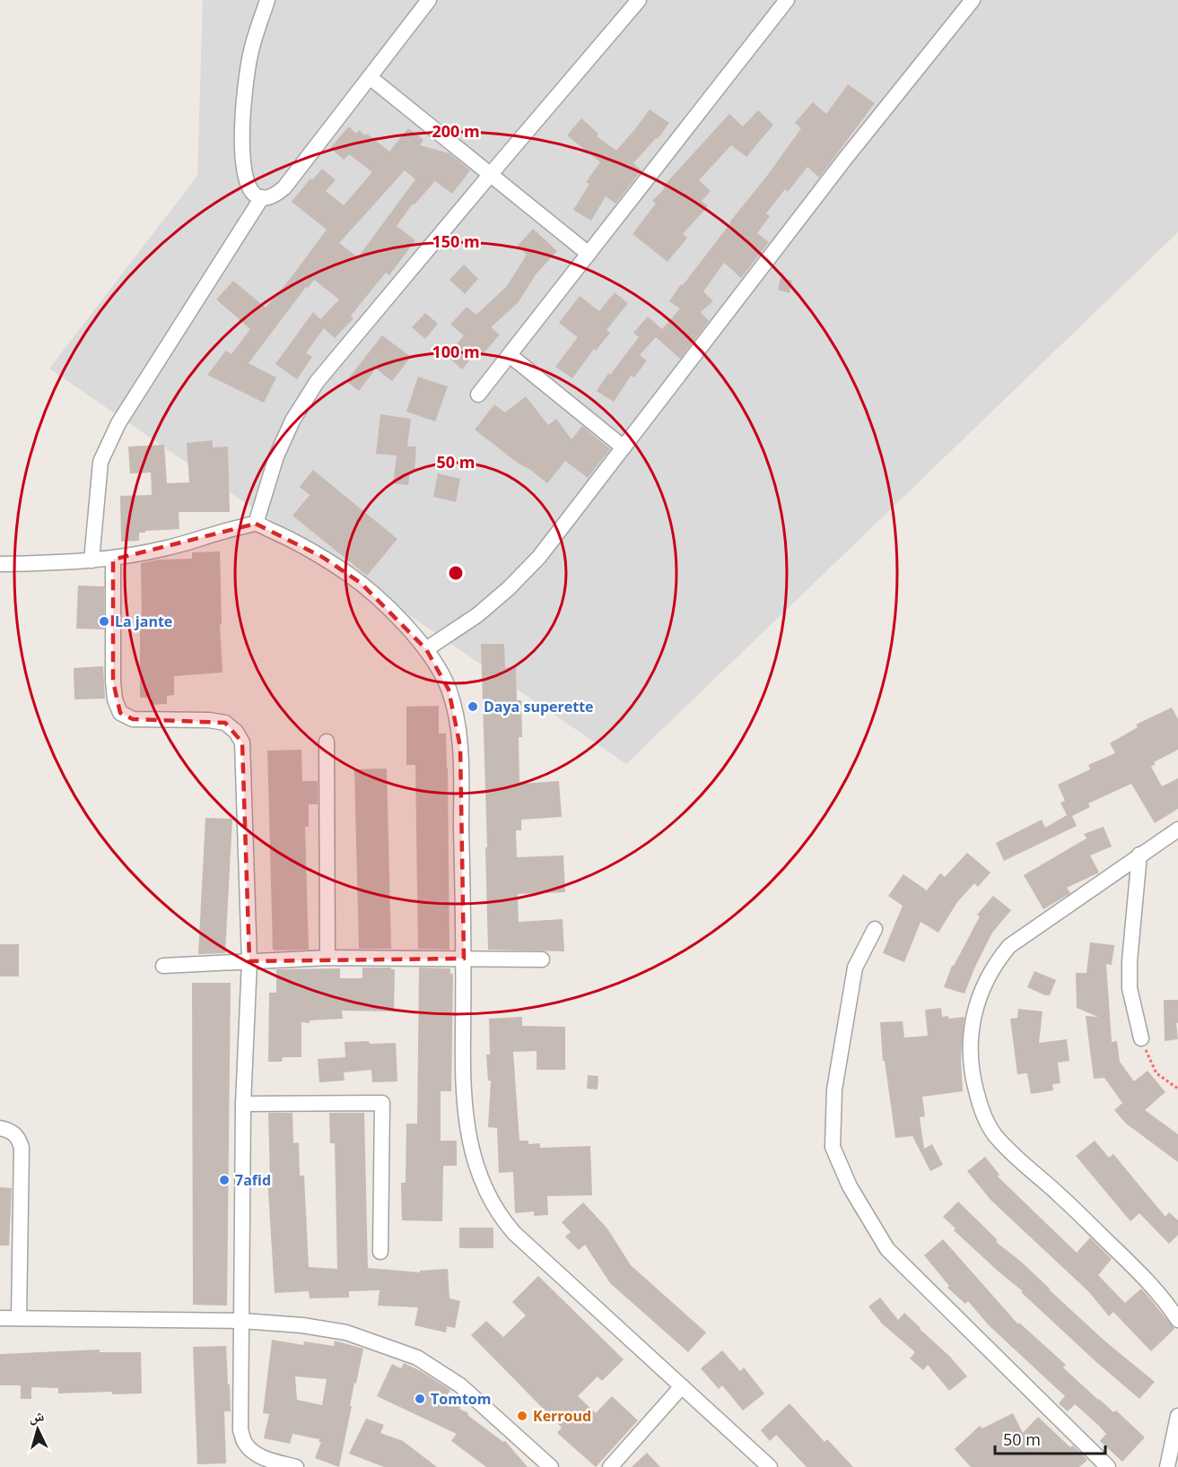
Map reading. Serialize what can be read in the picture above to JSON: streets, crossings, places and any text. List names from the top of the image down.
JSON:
{
  "places": [
    "La jante",
    "Daya superette",
    "7afid",
    "Tomtom",
    "Kerroud"
  ],
  "scale_bar": "50 m",
  "north": "top",
  "rings": [
    "200 m",
    "150 m",
    "100 m",
    "50 m"
  ]
}
